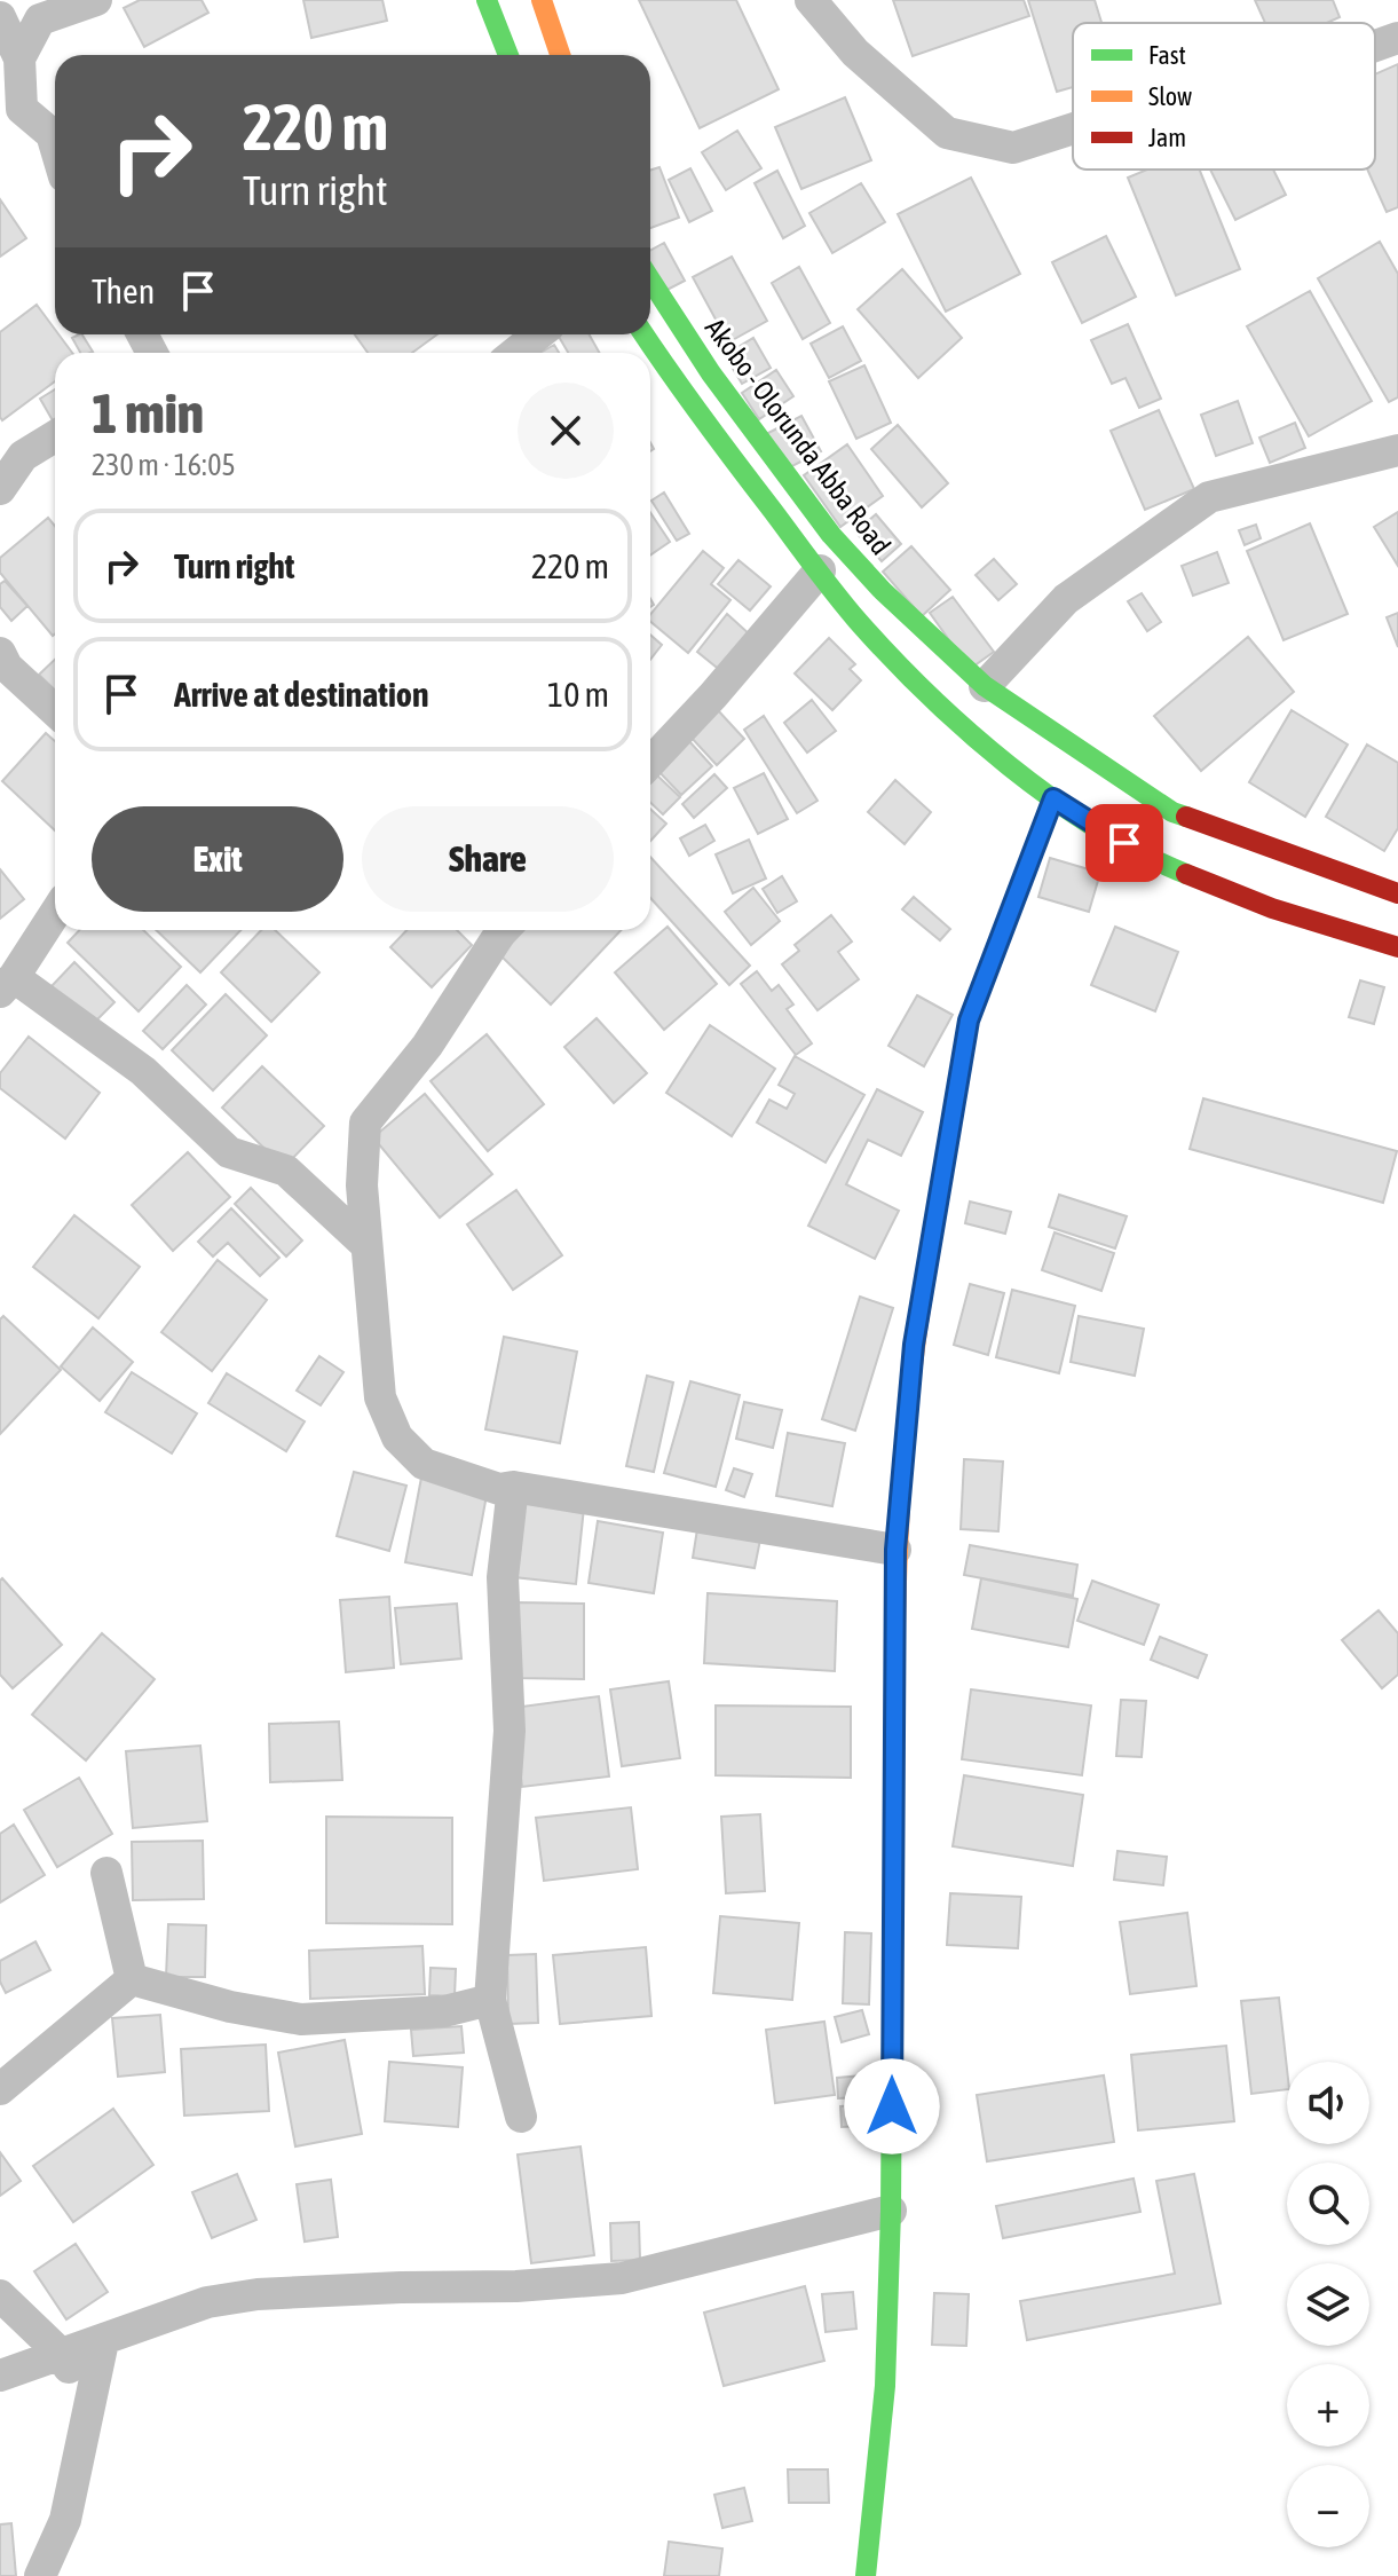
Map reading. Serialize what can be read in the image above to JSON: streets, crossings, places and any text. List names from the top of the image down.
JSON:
{
  "streets": {
    "main road": ["Akobo - Olorunda Abba Road"]
  },
  "legend": ["Fast", "Slow", "Jam"],
  "page": {
    "turn": ["220 m", "Turn right"],
    "then": "Then",
    "heading": ["1 min", "230 m · 16:05"],
    "list": [
      {
        "name": "Turn right",
        "value": "220 m"
      },
      {
        "name": "Arrive at destination",
        "value": "10 m"
      }
    ],
    "buttons": ["Exit", "Share"],
    "map_buttons": ["+", "−"]
  }
}
